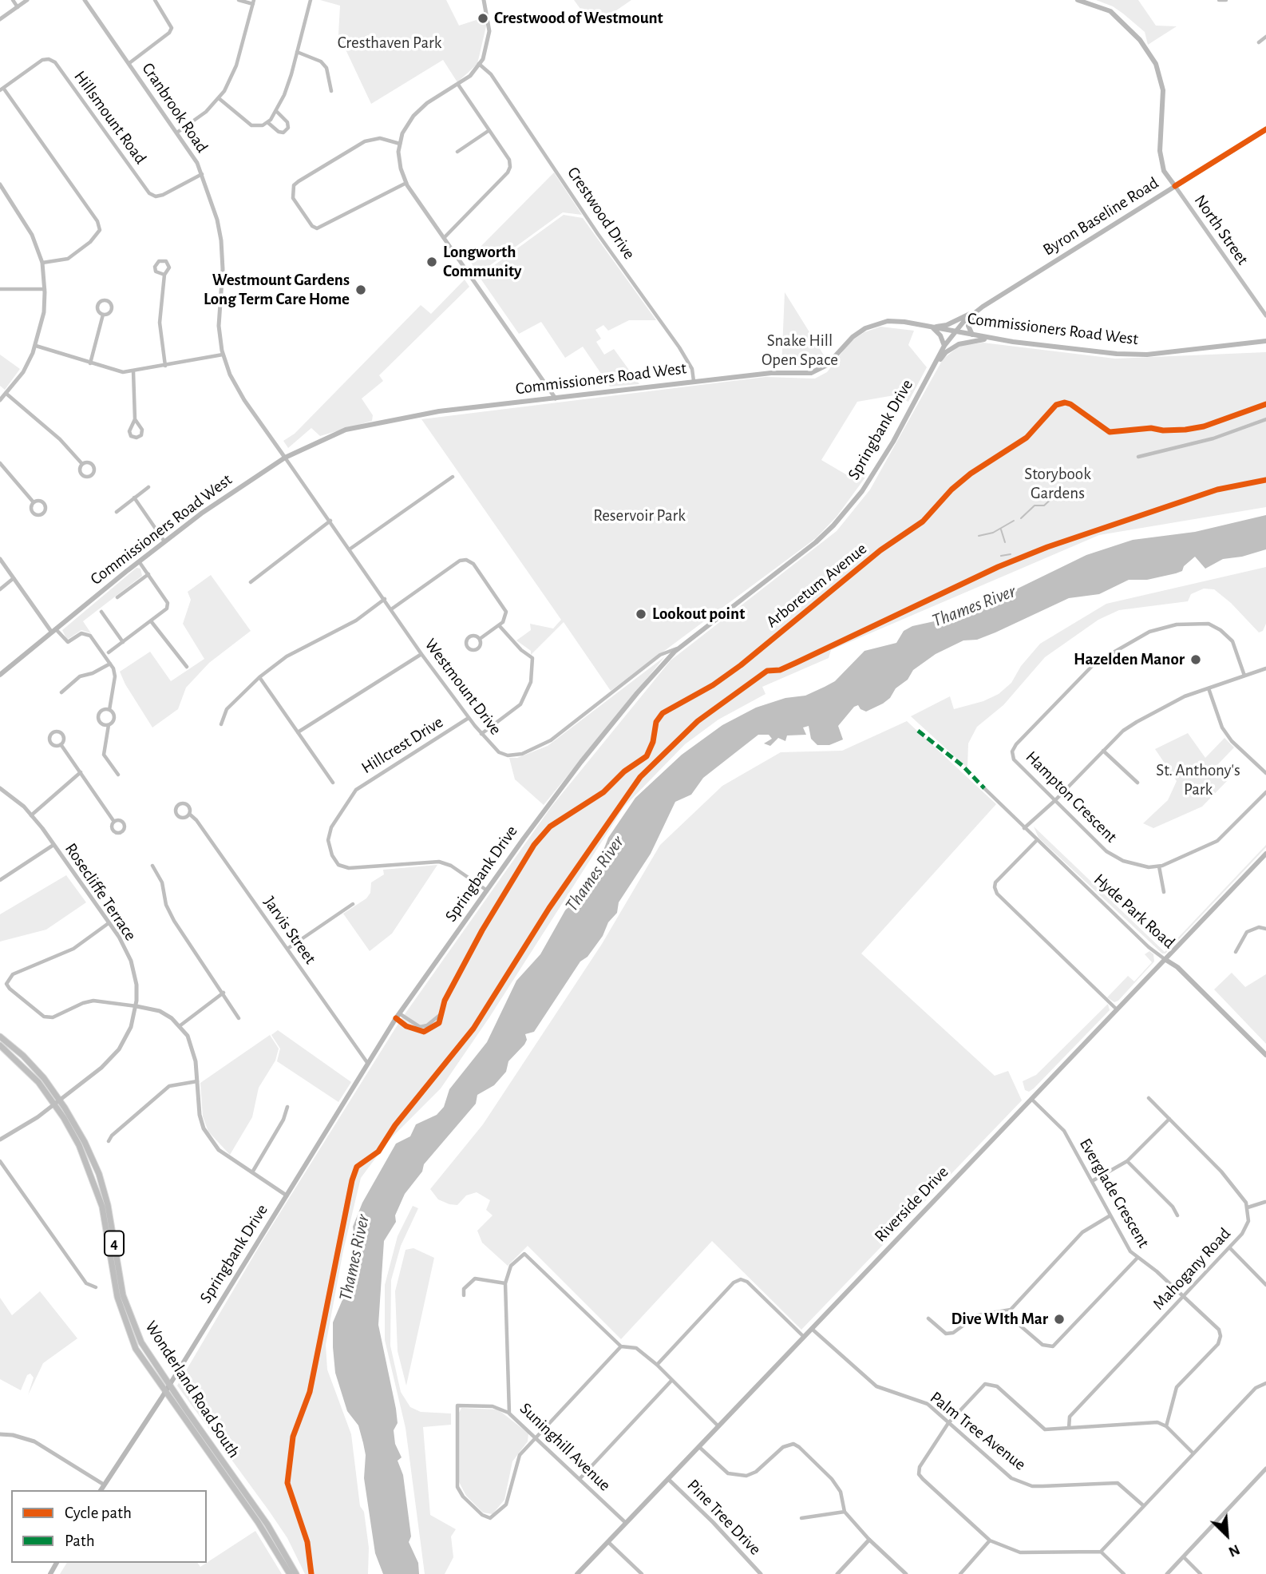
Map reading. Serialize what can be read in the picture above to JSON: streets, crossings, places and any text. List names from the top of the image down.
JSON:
{
  "streets": {
    "main road": [
      "Byron Baseline Road",
      "Commissioners Road West",
      "Springbank Drive",
      "Hyde Park Road",
      "Riverside Drive",
      "4",
      "Wonderland Road South"
    ],
    "street": [
      "Cranbrook Road",
      "Hillsmount Road",
      "Crestwood Drive",
      "North Street",
      "Arboretum Avenue",
      "Westmount Drive",
      "Hillcrest Drive",
      "Hampton Crescent",
      "Rosecliffe Terrace",
      "Jarvis Street",
      "Everglade Crescent",
      "Mahogany Road",
      "Palm Tree Avenue",
      "Suninghill Avenue",
      "Pine Tree Drive"
    ]
  },
  "crossings": [
    ["Cranbrook Road", "Hillsmount Road"],
    ["Cranbrook Road", "Commissioners Road West"],
    ["Cranbrook Road", "Westmount Drive"],
    ["Crestwood Drive", "Commissioners Road West"],
    ["Byron Baseline Road", "North Street"],
    ["Byron Baseline Road", "Commissioners Road West"],
    ["Byron Baseline Road", "Springbank Drive"],
    ["Commissioners Road West", "Springbank Drive"],
    ["Commissioners Road West", "Westmount Drive"],
    ["Springbank Drive", "Arboretum Avenue"],
    ["Springbank Drive", "Westmount Drive"],
    ["Springbank Drive", "Hillcrest Drive"],
    ["Springbank Drive", "Jarvis Street"],
    ["Springbank Drive", "Wonderland Road South"],
    ["Westmount Drive", "Hillcrest Drive"],
    ["Rosecliffe Terrace", "Wonderland Road South"],
    ["Hyde Park Road", "Riverside Drive"],
    ["Everglade Crescent", "Riverside Drive"],
    ["Everglade Crescent", "Mahogany Road"],
    ["Riverside Drive", "Palm Tree Avenue"],
    ["Riverside Drive", "Suninghill Avenue"],
    ["Riverside Drive", "Pine Tree Drive"]
  ],
  "water": ["Thames River"],
  "parks": [
    "Cresthaven Park",
    "Snake Hill Open Space",
    "Storybook Gardens",
    "Reservoir Park",
    "St. Anthony's Park"
  ],
  "places": [
    "Crestwood of Westmount",
    "Longworth Community",
    "Westmount Gardens Long Term Care Home",
    "Lookout point",
    "Hazelden Manor",
    "Dive WIth Mar"
  ],
  "legend": ["Cycle path", "Path"],
  "north": "bottom right"
}
